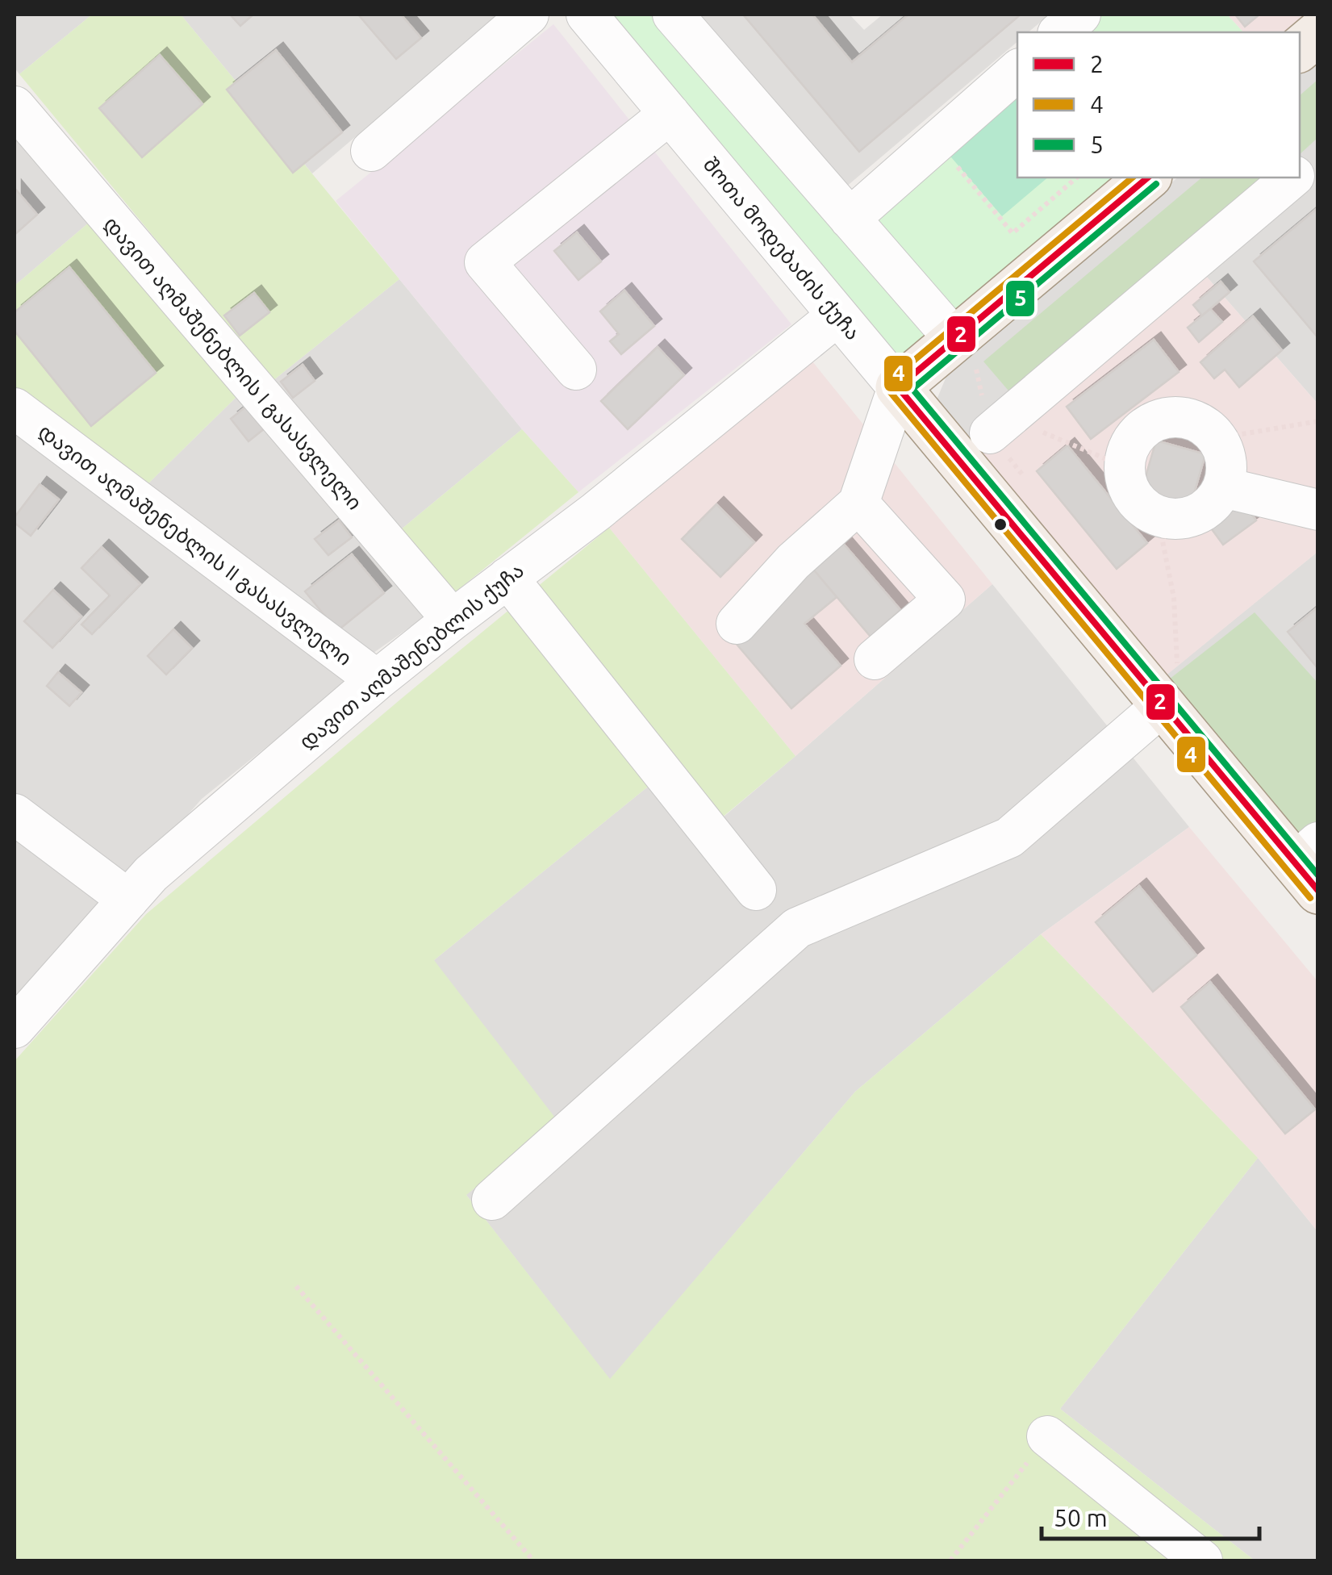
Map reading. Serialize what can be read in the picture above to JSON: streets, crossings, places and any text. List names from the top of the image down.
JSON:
{
  "streets": {
    "main road": ["შოთა მოდებაძის ქუჩა"],
    "street": ["დავით აღმაშენებლის I გასასვლელი", "დავით აღმაშენებლის II გასასვლელი", "დავით აღმაშენებლის ქუჩა"]
  },
  "crossings": [
    ["შოთა მოდებაძის ქუჩა", "დავით აღმაშენებლის ქუჩა"],
    ["დავით აღმაშენებლის I გასასვლელი", "დავით აღმაშენებლის ქუჩა"],
    ["დავით აღმაშენებლის II გასასვლელი", "დავით აღმაშენებლის ქუჩა"]
  ],
  "lines": ["transit line 2", "transit line 4", "transit line 5"],
  "legend": ["2", "4", "5"],
  "scale_bar": "50 m"
}
